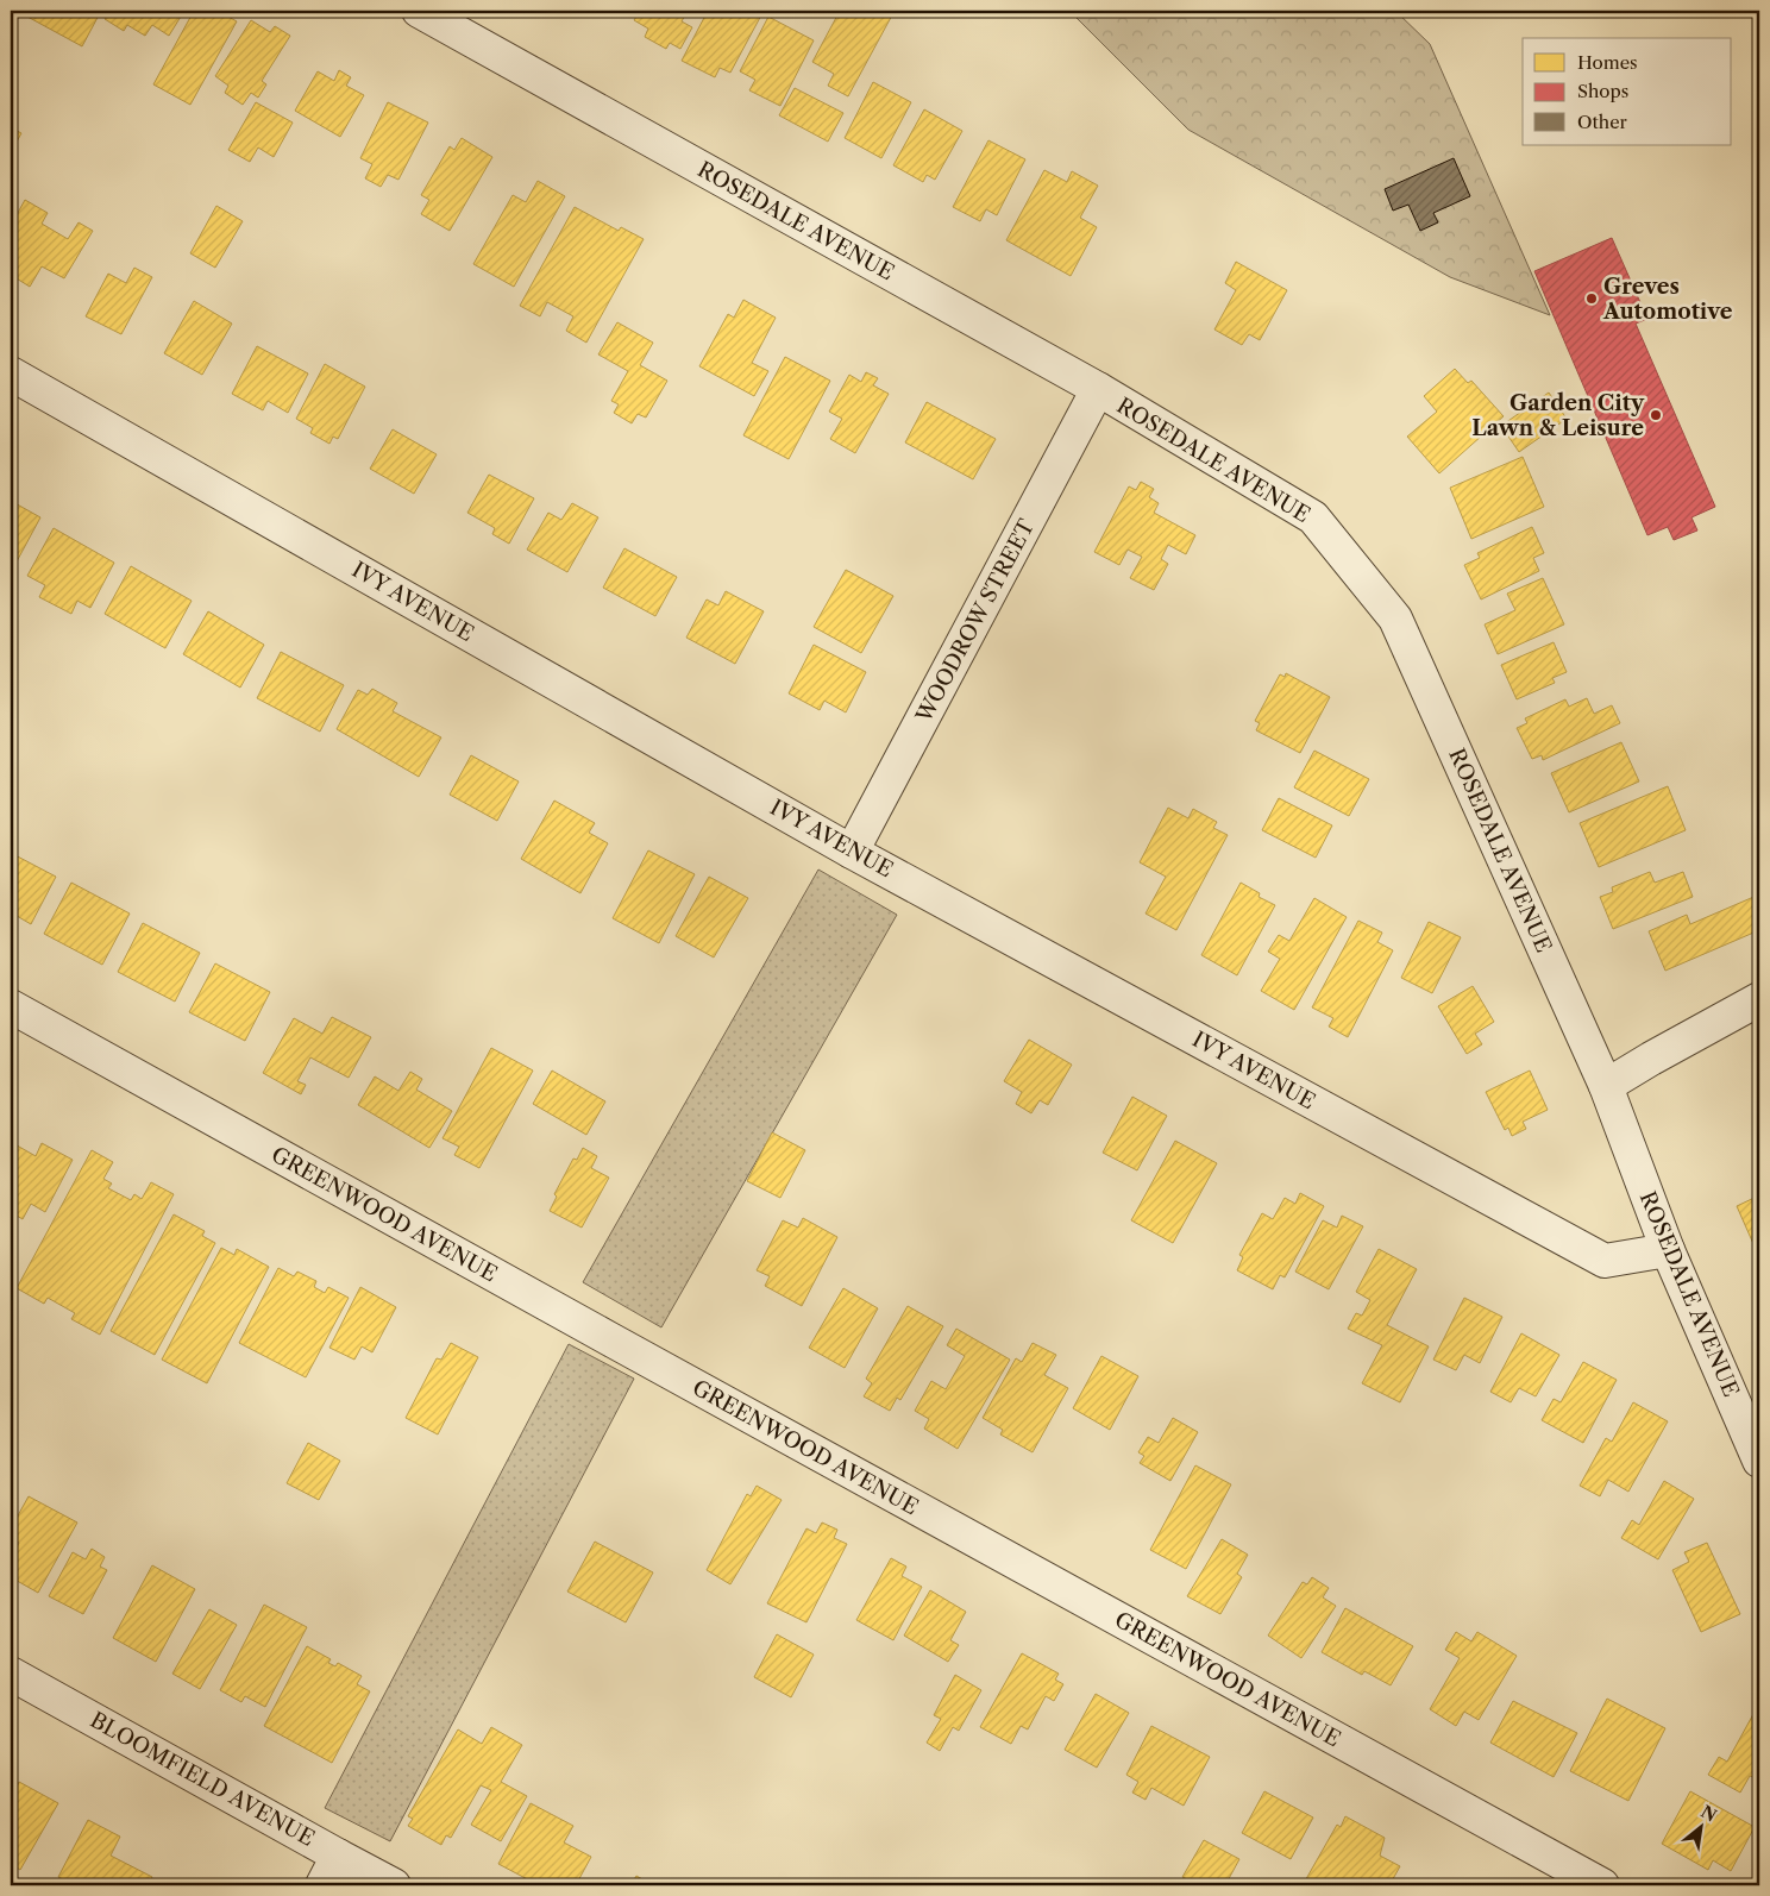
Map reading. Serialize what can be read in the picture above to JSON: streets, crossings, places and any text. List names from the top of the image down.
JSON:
{
  "streets": {
    "street": [
      "ROSEDALE AVENUE",
      "IVY AVENUE",
      "WOODROW STREET",
      "GREENWOOD AVENUE",
      "BLOOMFIELD AVENUE"
    ]
  },
  "crossings": [
    ["ROSEDALE AVENUE", "IVY AVENUE"],
    ["ROSEDALE AVENUE", "WOODROW STREET"],
    ["IVY AVENUE", "WOODROW STREET"]
  ],
  "places": ["Greves Automotive", "Garden City Lawn & Leisure"],
  "legend": ["Homes", "Shops", "Other"],
  "north": "top right"
}
